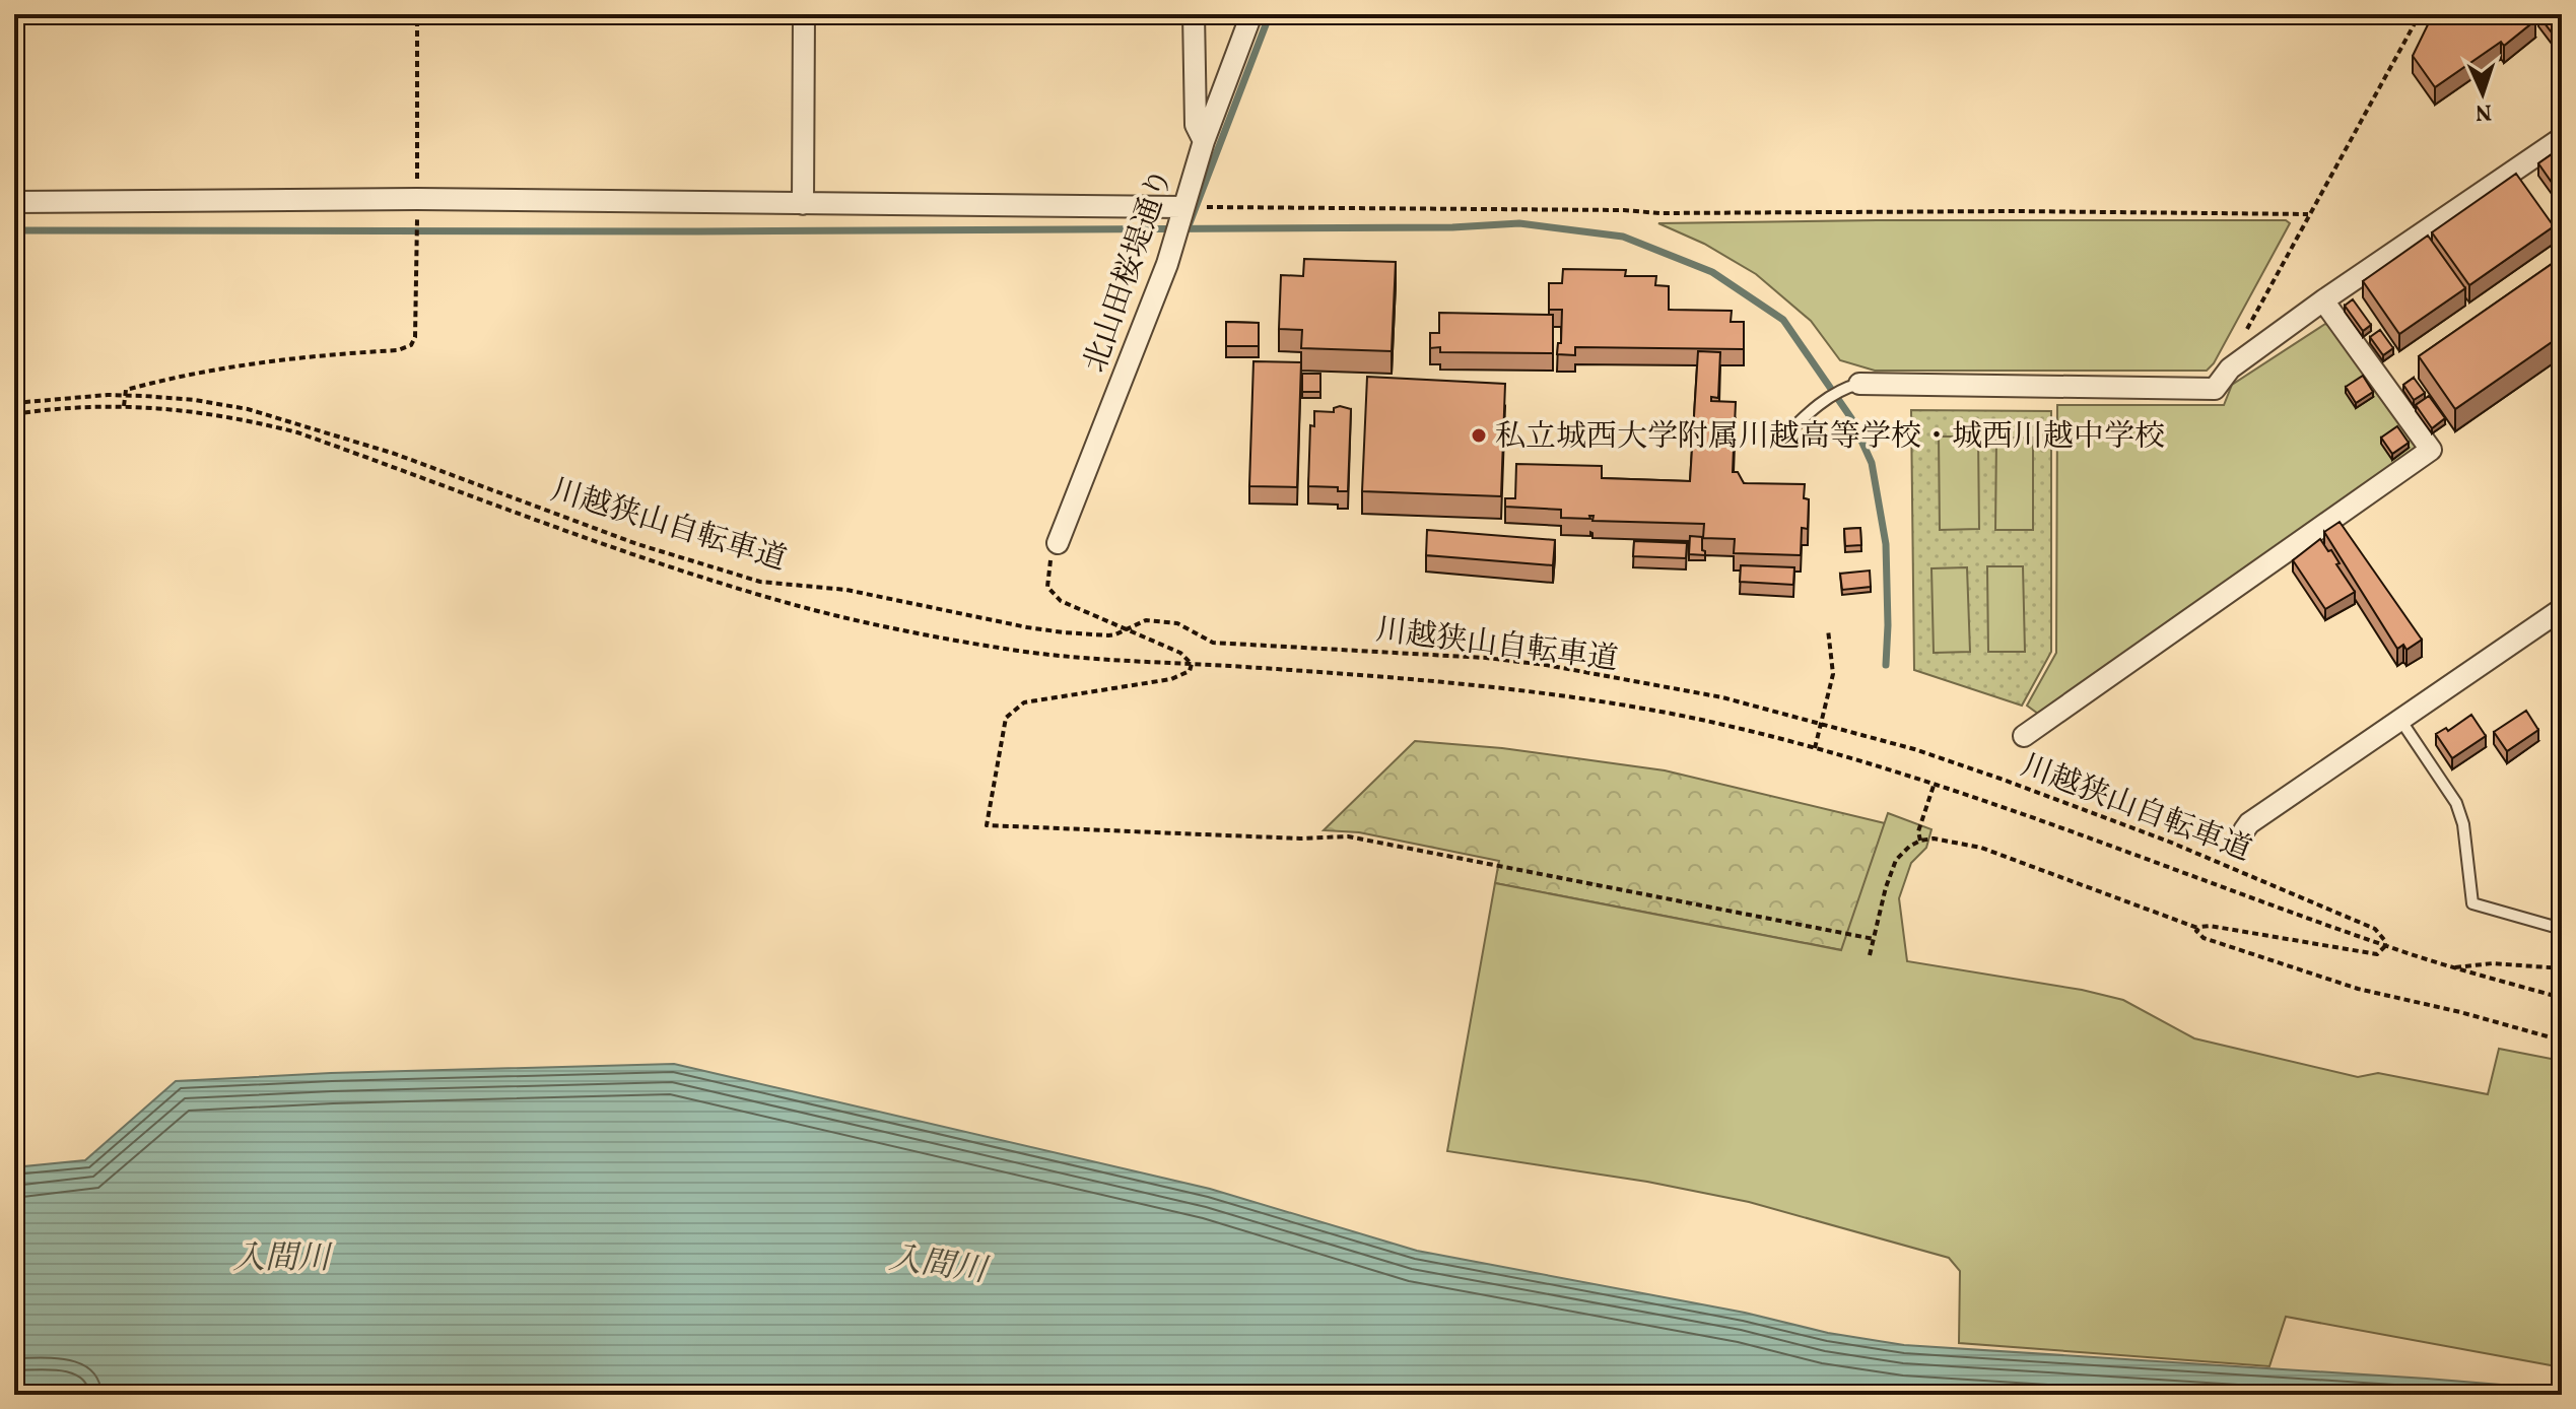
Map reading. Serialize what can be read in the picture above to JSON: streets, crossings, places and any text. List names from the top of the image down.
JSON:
{
  "streets": {
    "street": ["北山田桜堤通り"],
    "path": ["川越狭山自転車道"]
  },
  "water": ["入間川"],
  "places": ["私立城西大学附属川越高等学校・城西川越中学校"],
  "north": "bottom"
}
